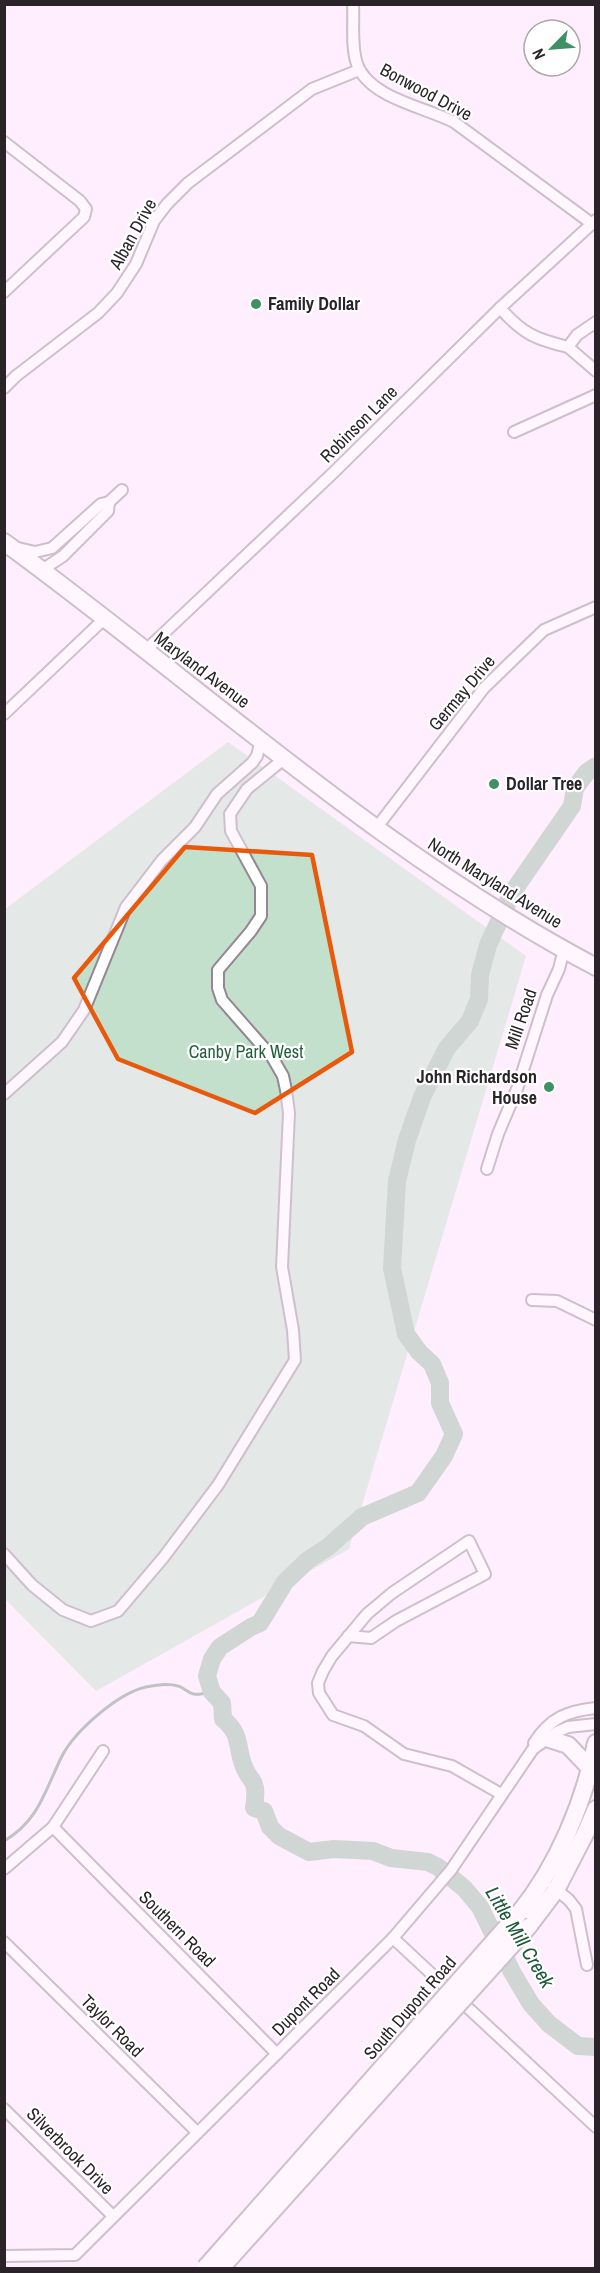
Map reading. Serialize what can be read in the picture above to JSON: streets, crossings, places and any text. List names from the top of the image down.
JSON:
{
  "streets": {
    "main road": ["Maryland Avenue", "North Maryland Avenue", "South Dupont Road"],
    "street": [
      "Bonwood Drive",
      "Alban Drive",
      "Robinson Lane",
      "Germay Drive",
      "Mill Road",
      "Southern Road",
      "Dupont Road",
      "Taylor Road",
      "Silverbrook Drive"
    ]
  },
  "crossings": [
    ["Bonwood Drive", "Alban Drive"],
    ["Bonwood Drive", "Robinson Lane"],
    ["Robinson Lane", "Maryland Avenue"],
    ["Maryland Avenue", "Germay Drive"],
    ["Maryland Avenue", "North Maryland Avenue"],
    ["Germay Drive", "North Maryland Avenue"],
    ["North Maryland Avenue", "Mill Road"],
    ["Southern Road", "Dupont Road"],
    ["Dupont Road", "Taylor Road"],
    ["Dupont Road", "Silverbrook Drive"]
  ],
  "water": ["Little Mill Creek"],
  "parks": ["Canby Park West"],
  "places": ["Family Dollar", "Dollar Tree", "John Richardson House"],
  "north": "bottom left"
}
